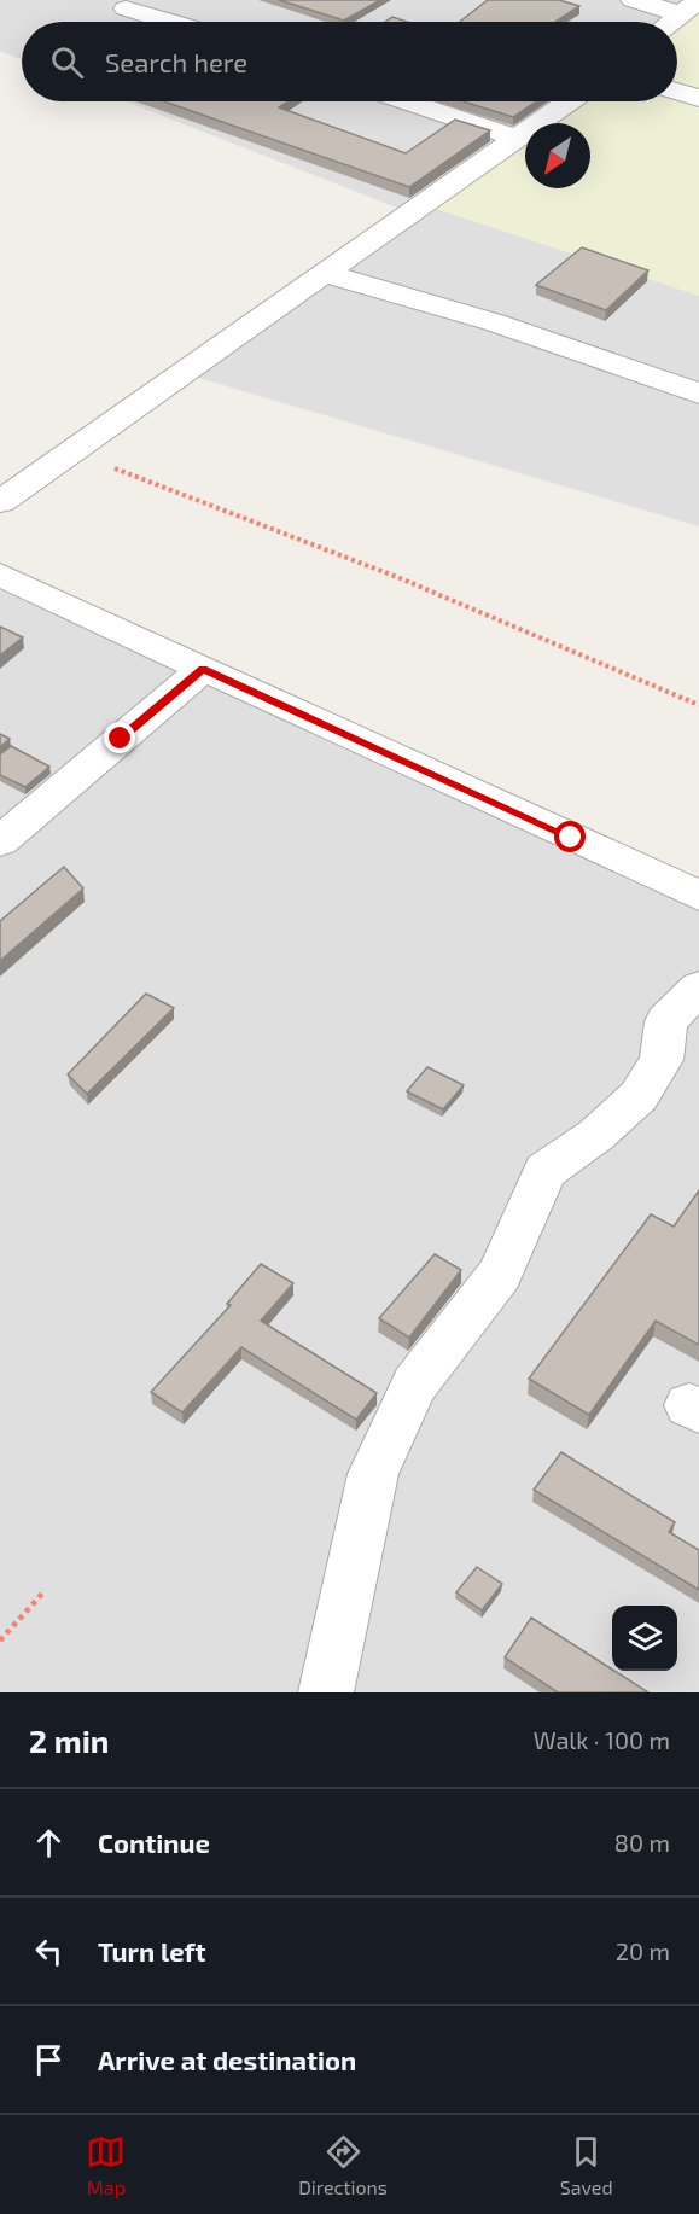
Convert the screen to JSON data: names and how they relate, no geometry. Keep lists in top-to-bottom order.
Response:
{
  "north": "bottom left",
  "page": {
    "search": "Search here",
    "heading": ["2 min", "Walk · 100 m"],
    "list": [
      ["Continue", "80 m"],
      ["Turn left", "20 m"],
      "Arrive at destination"
    ],
    "nav": ["Map", "Directions", "Saved"]
  }
}
